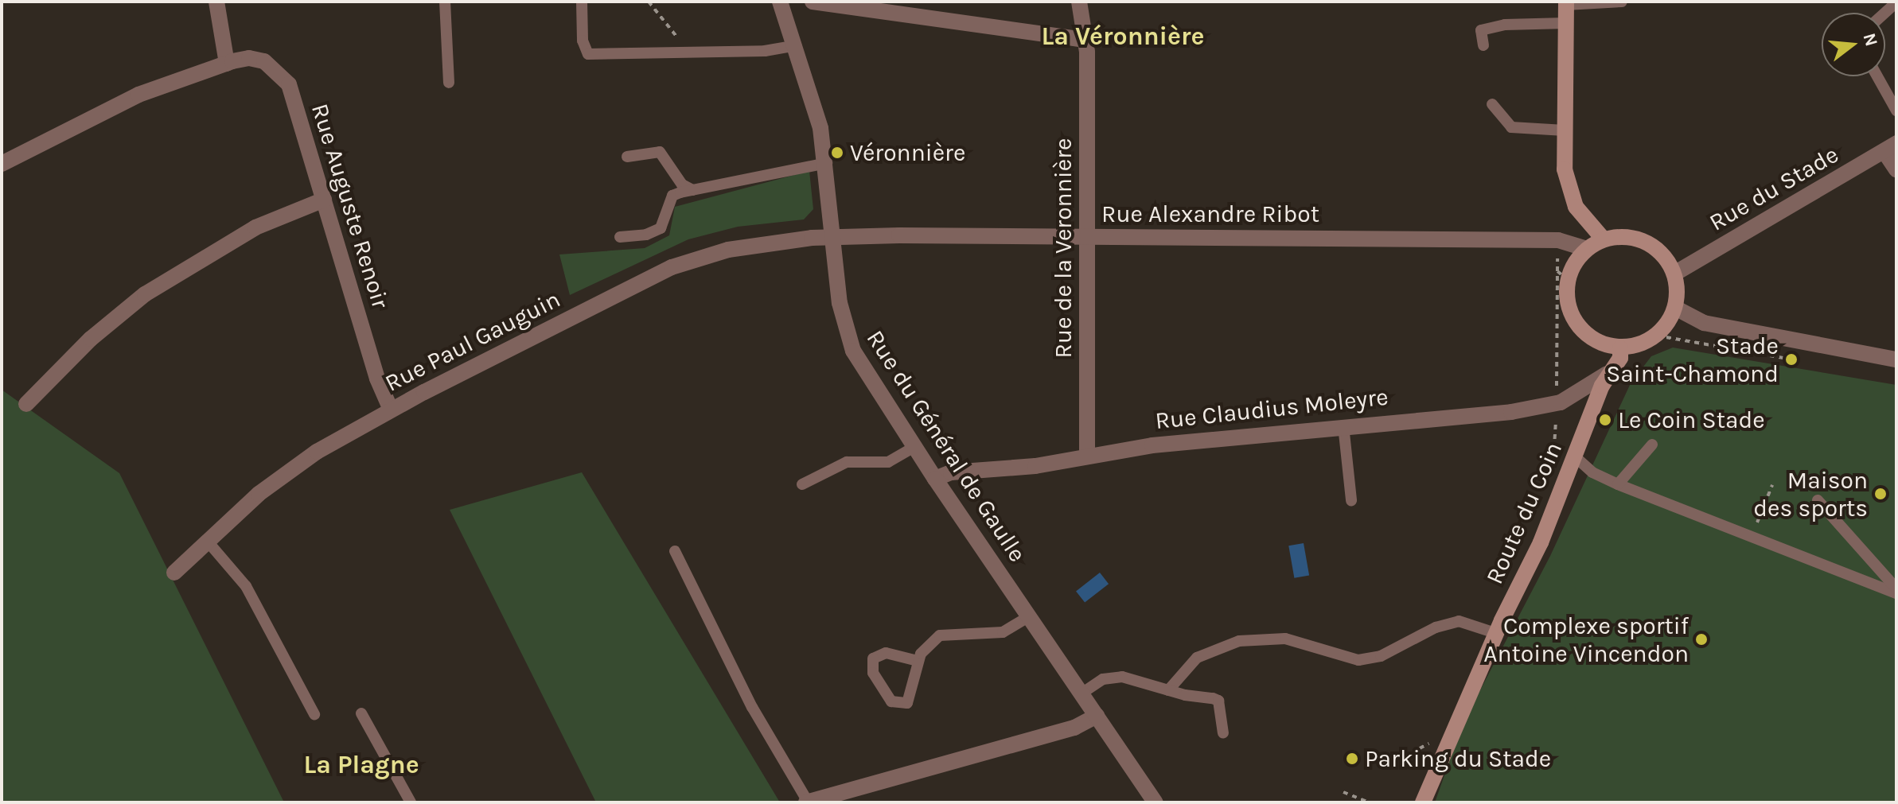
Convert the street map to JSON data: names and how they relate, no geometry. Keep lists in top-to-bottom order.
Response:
{
  "streets": {
    "main road": ["Route du Coin"],
    "street": [
      "Rue du Stade",
      "Rue Auguste Renoir",
      "Rue Alexandre Ribot",
      "Rue de la Veronnière",
      "Rue Paul Gauguin",
      "Rue Claudius Moleyre",
      "Rue du Général de Gaulle"
    ]
  },
  "crossings": [
    ["Rue du Stade", "Rue Alexandre Ribot"],
    ["Rue du Stade", "Route du Coin"],
    ["Rue Auguste Renoir", "Rue Paul Gauguin"],
    ["Rue Alexandre Ribot", "Rue de la Veronnière"],
    ["Rue Alexandre Ribot", "Rue Paul Gauguin"],
    ["Rue Alexandre Ribot", "Rue du Général de Gaulle"],
    ["Rue Alexandre Ribot", "Route du Coin"],
    ["Rue de la Veronnière", "Rue Claudius Moleyre"],
    ["Rue Paul Gauguin", "Rue du Général de Gaulle"],
    ["Rue Claudius Moleyre", "Rue du Général de Gaulle"],
    ["Rue Claudius Moleyre", "Route du Coin"]
  ],
  "districts": ["La Véronnière", "La Plagne"],
  "places": [
    "Véronnière",
    "Stade Saint-Chamond",
    "Le Coin Stade",
    "Maison des sports",
    "Complexe sportif Antoine Vincendon",
    "Parking du Stade"
  ],
  "north": "right"
}
